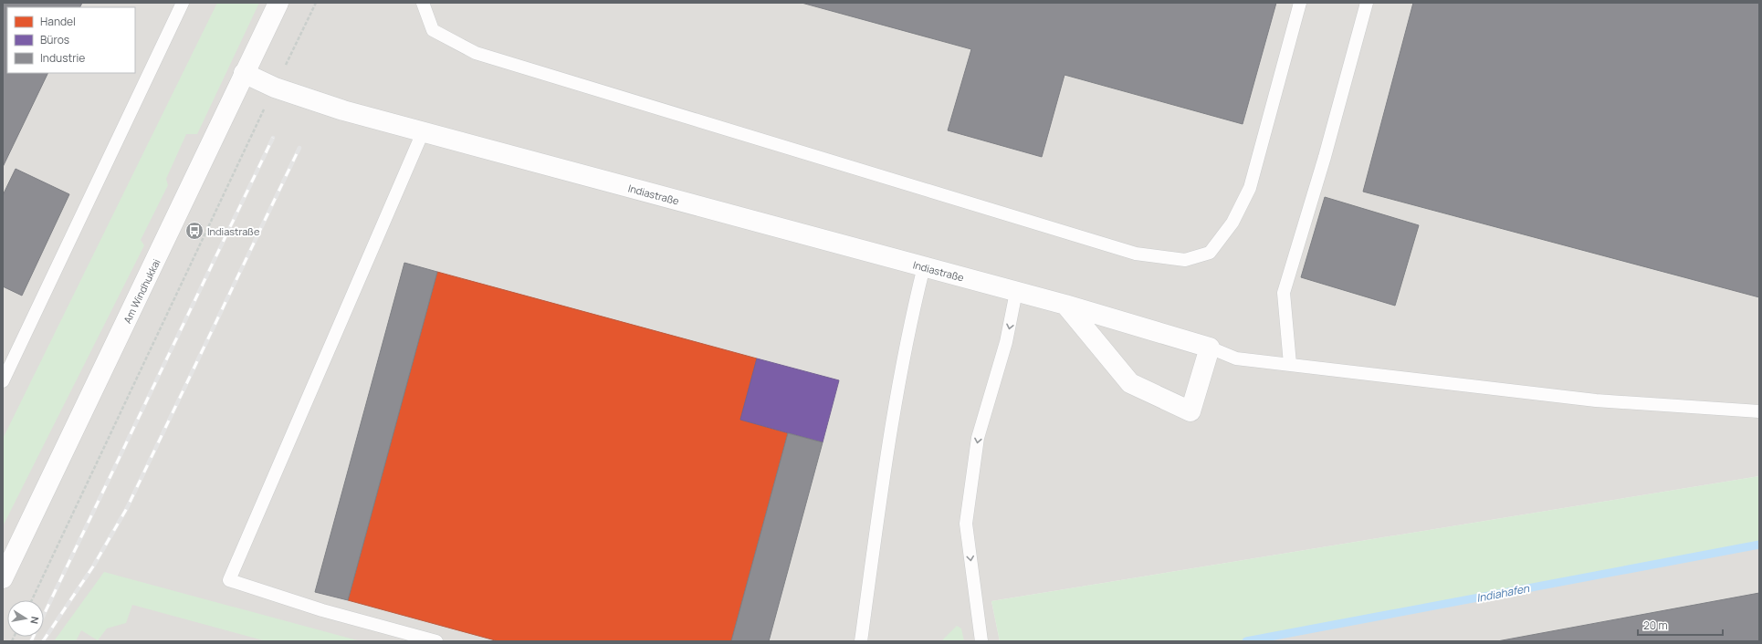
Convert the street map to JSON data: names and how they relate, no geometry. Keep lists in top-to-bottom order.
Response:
{
  "streets": {
    "street": ["Indiastraße", "Am Windhukkai"]
  },
  "crossings": [
    ["Indiastraße", "Am Windhukkai"]
  ],
  "water": ["Indiahafen"],
  "places": {
    "bus stop": ["Indiastraße"]
  },
  "legend": ["Handel", "Büros", "Industrie"],
  "scale_bar": "20 m",
  "north": "right"
}
